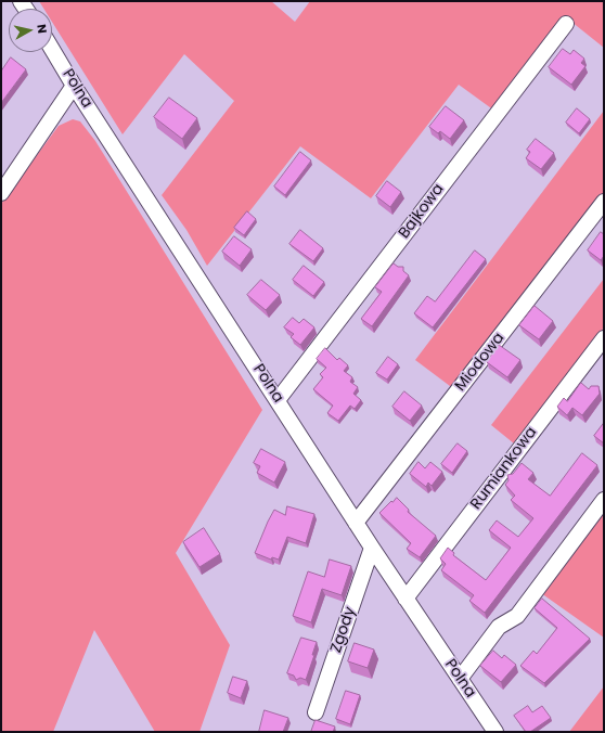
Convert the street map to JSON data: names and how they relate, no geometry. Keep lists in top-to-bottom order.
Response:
{
  "streets": {
    "street": [
      "Polna",
      "Bajkowa",
      "Miodowa",
      "Rumiankowa",
      "Zgody"
    ]
  },
  "crossings": [
    ["Polna", "Bajkowa"],
    ["Polna", "Miodowa"],
    ["Polna", "Rumiankowa"],
    ["Polna", "Zgody"]
  ],
  "north": "right"
}
